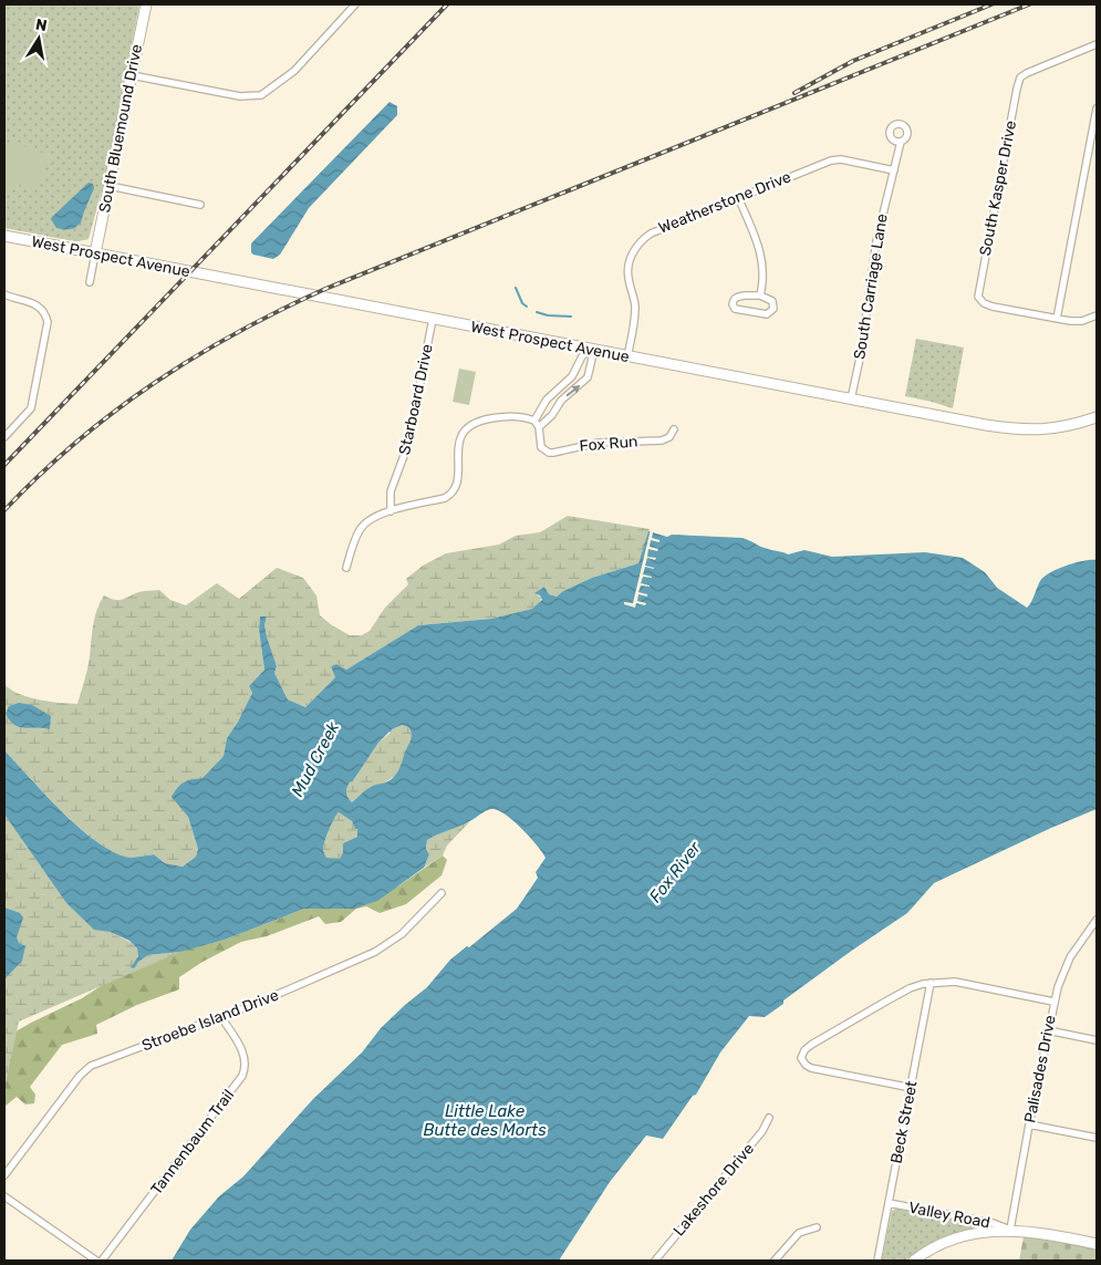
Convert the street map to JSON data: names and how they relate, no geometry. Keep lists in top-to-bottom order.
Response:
{
  "streets": {
    "main road": ["South Bluemound Drive", "West Prospect Avenue", "Valley Road"],
    "street": [
      "South Kasper Drive",
      "Weatherstone Drive",
      "South Carriage Lane",
      "Starboard Drive",
      "Fox Run",
      "Stroebe Island Drive",
      "Palisades Drive",
      "Beck Street",
      "Tannenbaum Trail",
      "Lakeshore Drive"
    ]
  },
  "crossings": [
    ["South Bluemound Drive", "West Prospect Avenue"],
    ["Weatherstone Drive", "West Prospect Avenue"],
    ["Weatherstone Drive", "South Carriage Lane"],
    ["West Prospect Avenue", "South Carriage Lane"],
    ["West Prospect Avenue", "Starboard Drive"],
    ["Stroebe Island Drive", "Tannenbaum Trail"],
    ["Palisades Drive", "Valley Road"],
    ["Beck Street", "Valley Road"]
  ],
  "water": ["Mud Creek", "Fox River", "Little Lake Butte des Morts"],
  "north": "top"
}
